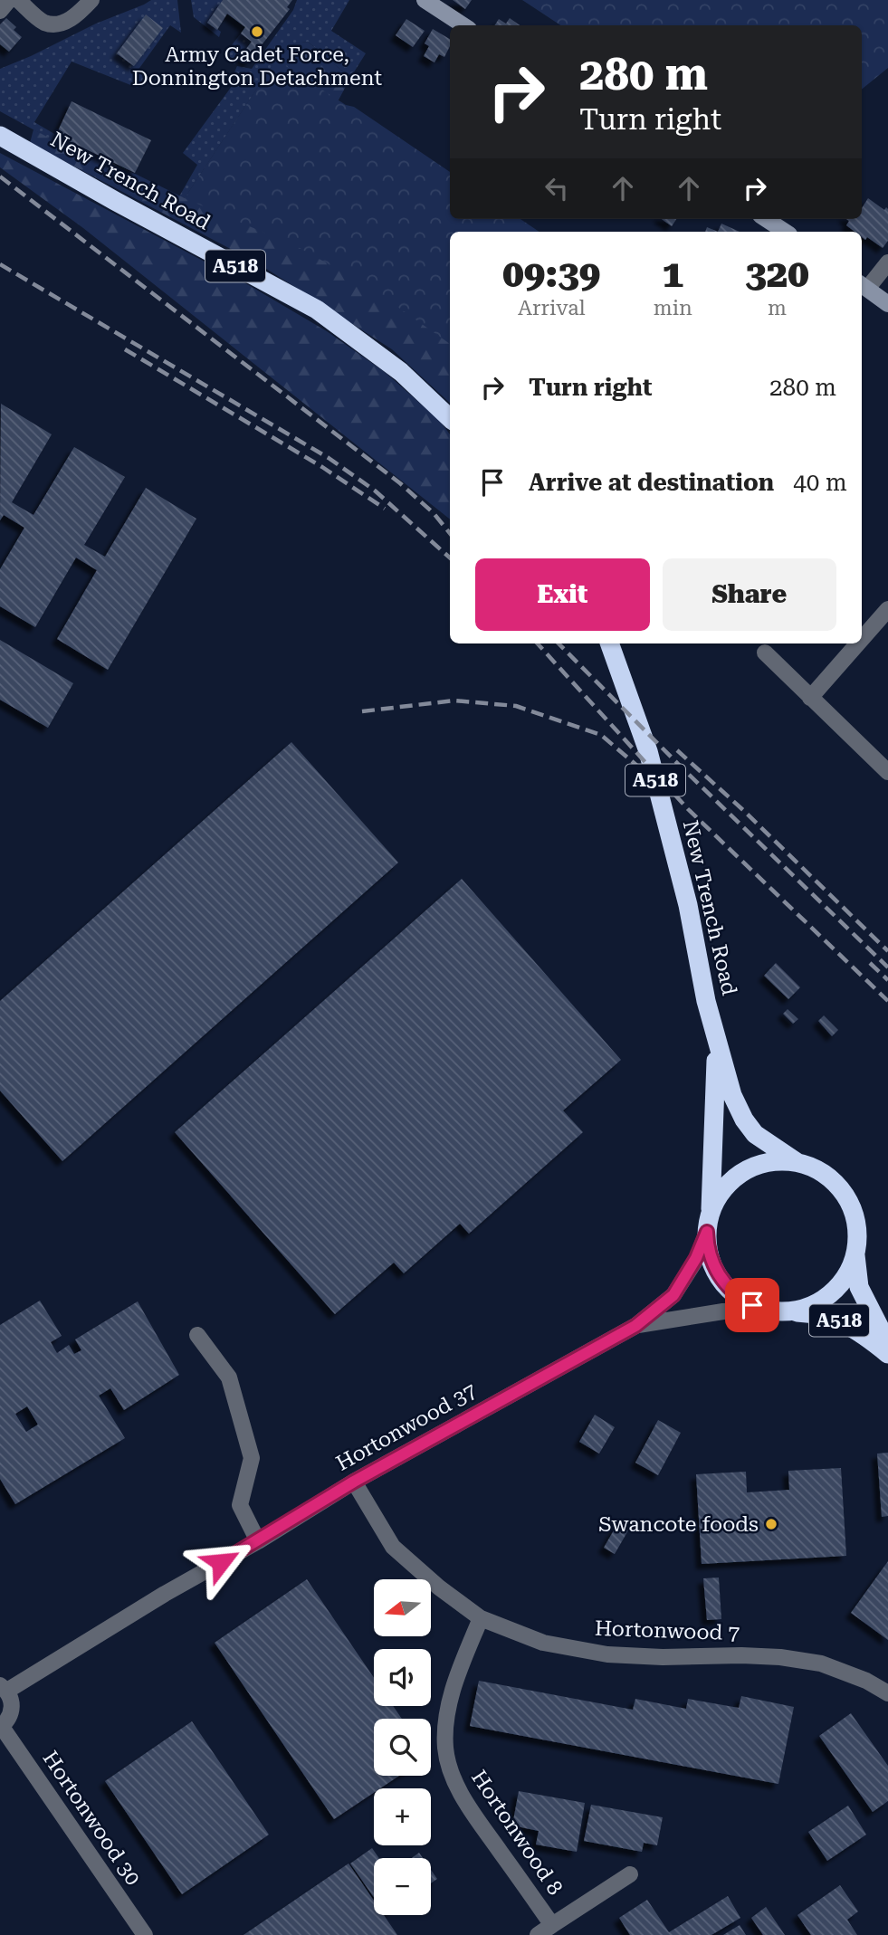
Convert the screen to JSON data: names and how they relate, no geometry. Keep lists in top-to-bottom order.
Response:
{
  "streets": {
    "highway": ["New Trench Road", "A518"],
    "street": [
      "Hortonwood 37",
      "Hortonwood 7",
      "Hortonwood 30",
      "Hortonwood 8"
    ]
  },
  "crossings": [
    ["New Trench Road", "A518"],
    ["New Trench Road", "Hortonwood 37"],
    ["A518", "Hortonwood 37"],
    ["Hortonwood 37", "Hortonwood 7"],
    ["Hortonwood 7", "Hortonwood 8"]
  ],
  "places": ["Army Cadet Force, Donnington Detachment", "Swancote foods"],
  "north": "left",
  "page": {
    "turn": ["280 m", "Turn right"],
    "eta": [
      "09:39",
      "Arrival",
      "1",
      "min",
      "320",
      "m"
    ],
    "list": [
      {
        "name": "Turn right",
        "value": "280 m"
      },
      {
        "name": "Arrive at destination",
        "value": "40 m"
      }
    ],
    "buttons": ["Exit", "Share"],
    "map_buttons": ["+", "−"]
  }
}
